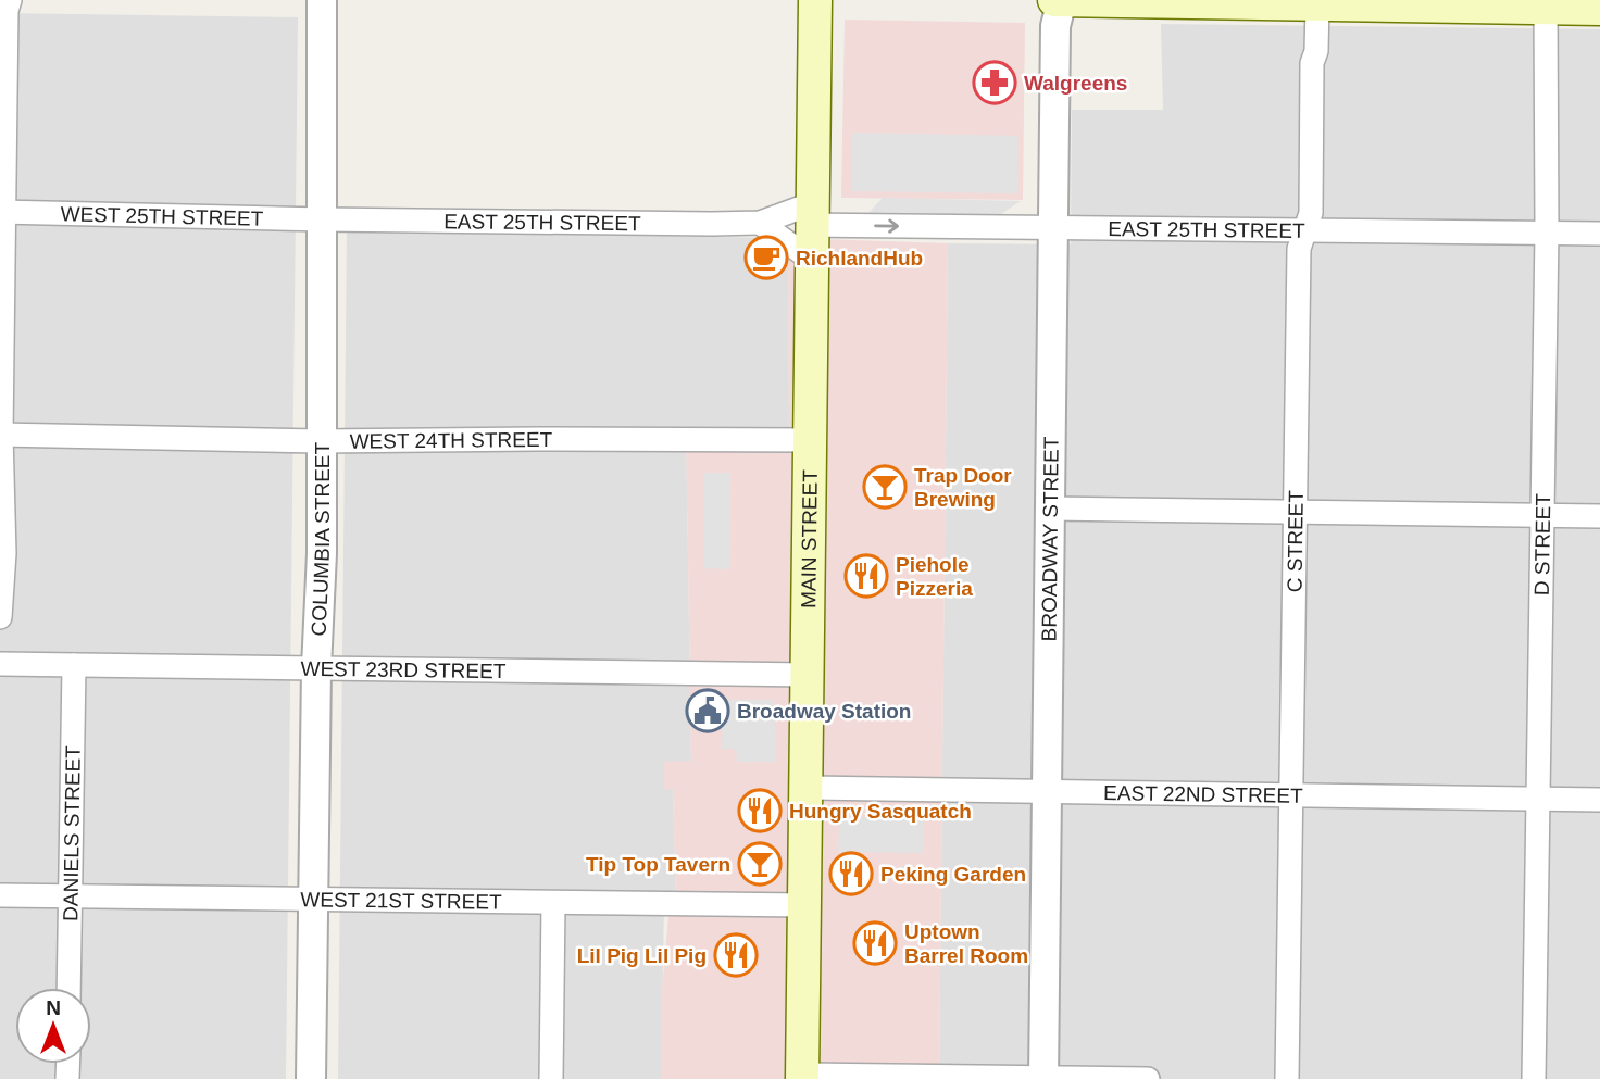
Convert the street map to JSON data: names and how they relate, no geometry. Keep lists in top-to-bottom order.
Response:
{
  "streets": {
    "main road": ["MAIN STREET"],
    "street": [
      "WEST 25TH STREET",
      "EAST 25TH STREET",
      "WEST 24TH STREET",
      "BROADWAY STREET",
      "COLUMBIA STREET",
      "C STREET",
      "D STREET",
      "WEST 23RD STREET",
      "EAST 22ND STREET",
      "DANIELS STREET",
      "WEST 21ST STREET"
    ]
  },
  "crossings": [
    ["WEST 25TH STREET", "EAST 25TH STREET"],
    ["WEST 25TH STREET", "COLUMBIA STREET"],
    ["EAST 25TH STREET", "BROADWAY STREET"],
    ["EAST 25TH STREET", "COLUMBIA STREET"],
    ["EAST 25TH STREET", "MAIN STREET"],
    ["EAST 25TH STREET", "C STREET"],
    ["EAST 25TH STREET", "D STREET"],
    ["WEST 24TH STREET", "COLUMBIA STREET"],
    ["WEST 24TH STREET", "MAIN STREET"],
    ["BROADWAY STREET", "EAST 22ND STREET"],
    ["COLUMBIA STREET", "WEST 23RD STREET"],
    ["COLUMBIA STREET", "WEST 21ST STREET"],
    ["MAIN STREET", "WEST 23RD STREET"],
    ["MAIN STREET", "EAST 22ND STREET"],
    ["MAIN STREET", "WEST 21ST STREET"],
    ["C STREET", "EAST 22ND STREET"],
    ["D STREET", "EAST 22ND STREET"],
    ["WEST 23RD STREET", "DANIELS STREET"],
    ["DANIELS STREET", "WEST 21ST STREET"]
  ],
  "places": {
    "pharmacy": ["Walgreens"],
    "cafe": ["RichlandHub"],
    "bar": ["Trap Door Brewing", "Tip Top Tavern"],
    "restaurant": [
      "Piehole Pizzeria",
      "Hungry Sasquatch",
      "Peking Garden",
      "Uptown Barrel Room",
      "Lil Pig Lil Pig"
    ],
    "public building": ["Broadway Station"]
  },
  "north": "top"
}
